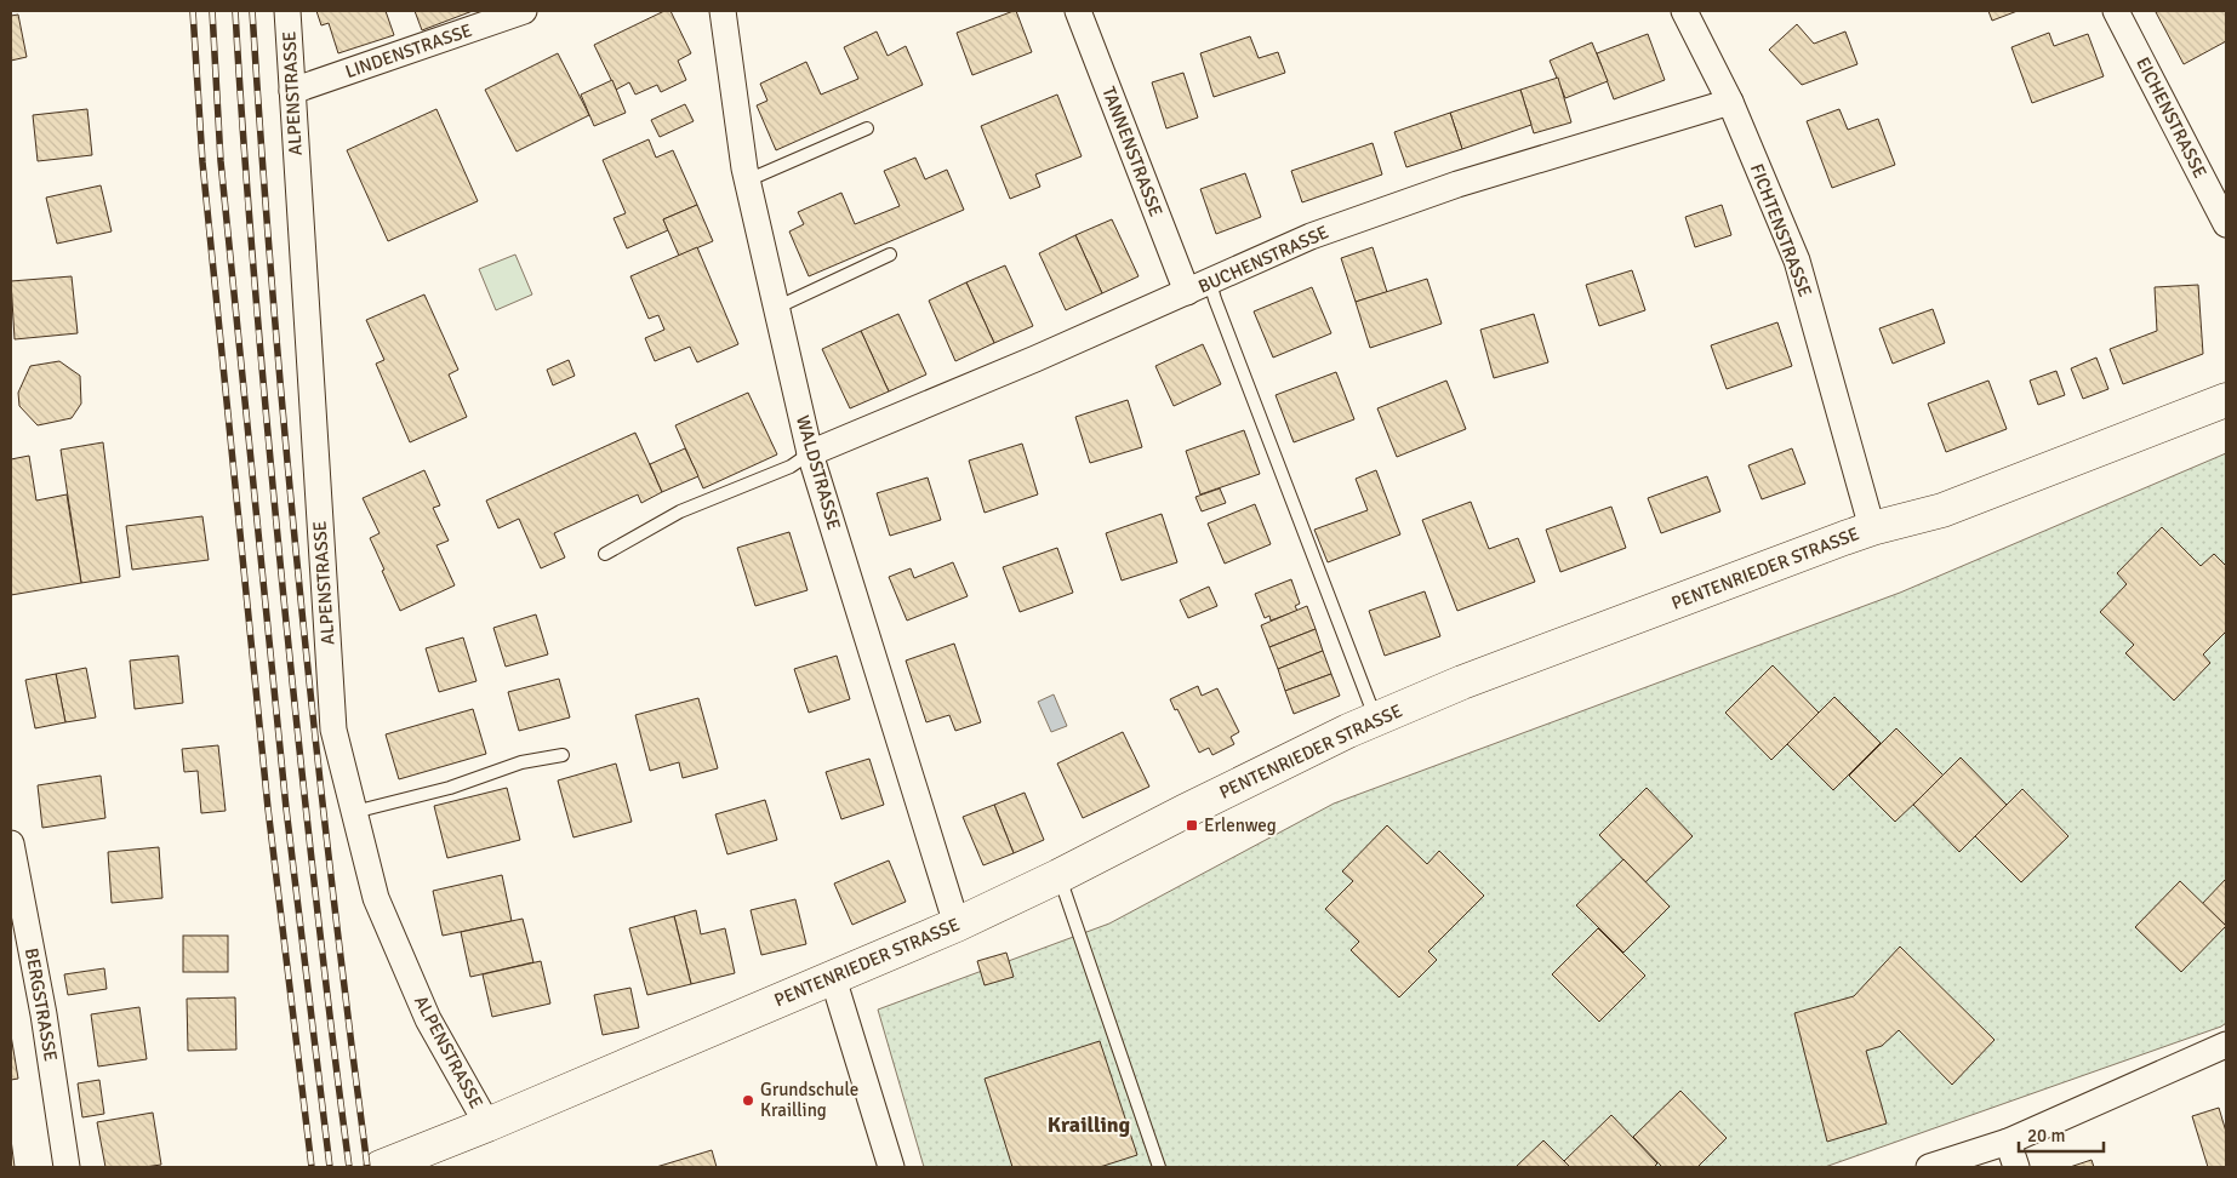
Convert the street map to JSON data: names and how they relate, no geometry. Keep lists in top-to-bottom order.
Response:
{
  "streets": {
    "street": [
      "LINDENSTRASSE",
      "ALPENSTRASSE",
      "EICHENSTRASSE",
      "TANNENSTRASSE",
      "FICHTENSTRASSE",
      "BUCHENSTRASSE",
      "WALDSTRASSE",
      "PENTENRIEDER STRASSE",
      "BERGSTRASSE"
    ]
  },
  "crossings": [
    ["LINDENSTRASSE", "ALPENSTRASSE"],
    ["ALPENSTRASSE", "PENTENRIEDER STRASSE"],
    ["TANNENSTRASSE", "BUCHENSTRASSE"],
    ["FICHTENSTRASSE", "BUCHENSTRASSE"],
    ["FICHTENSTRASSE", "PENTENRIEDER STRASSE"],
    ["BUCHENSTRASSE", "WALDSTRASSE"],
    ["WALDSTRASSE", "PENTENRIEDER STRASSE"]
  ],
  "districts": ["Krailling"],
  "places": {
    "transit": ["Erlenweg"],
    "other": ["Grundschule Krailling"]
  },
  "scale_bar": "20 m"
}
